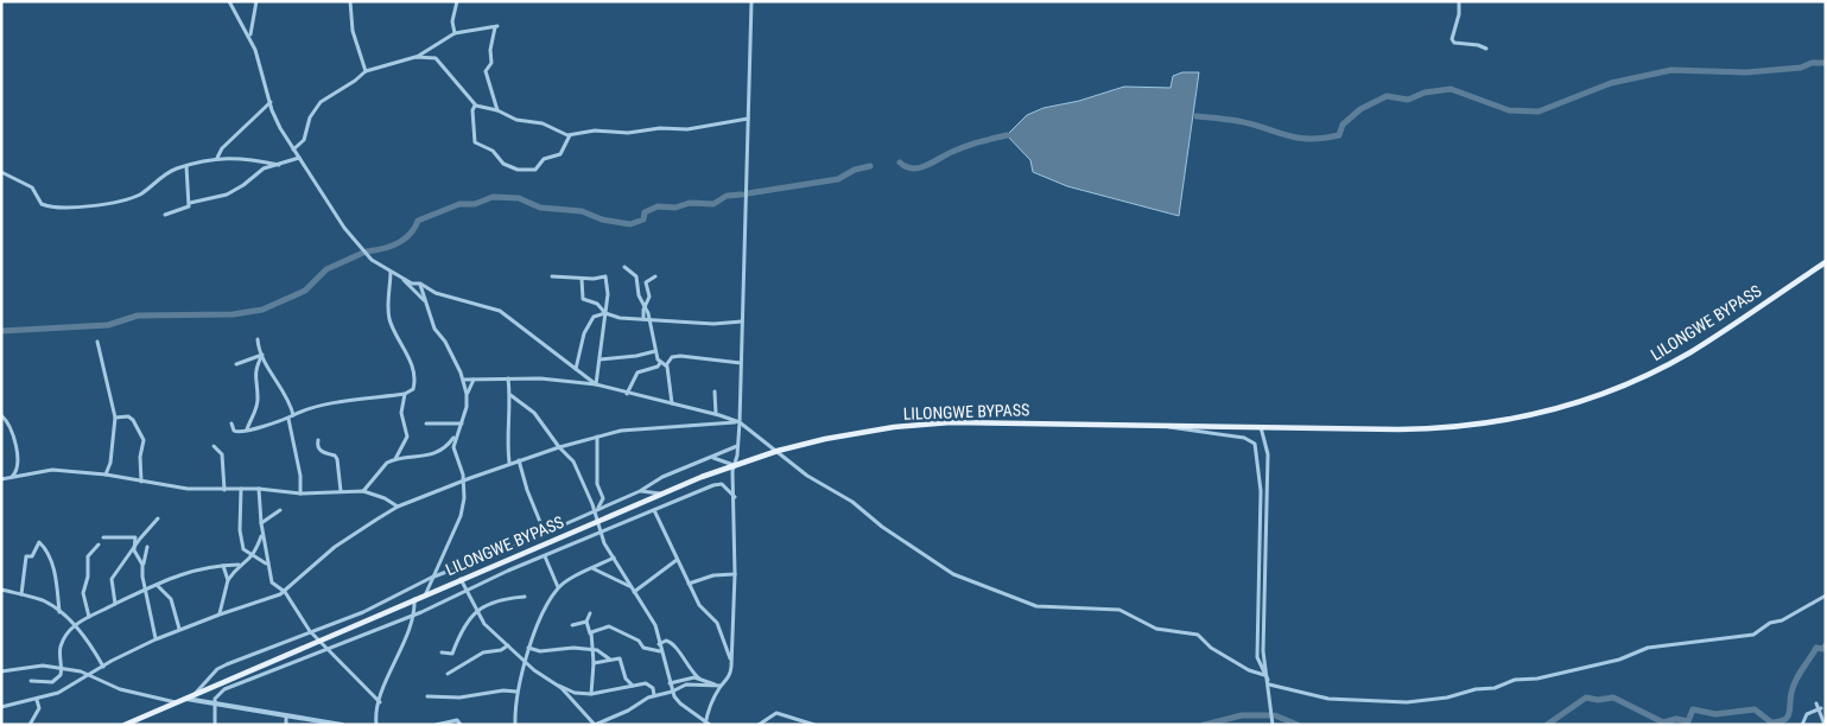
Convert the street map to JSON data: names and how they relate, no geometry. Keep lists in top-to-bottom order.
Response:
{
  "streets": {
    "main road": ["LILONGWE BYPASS"]
  }
}
